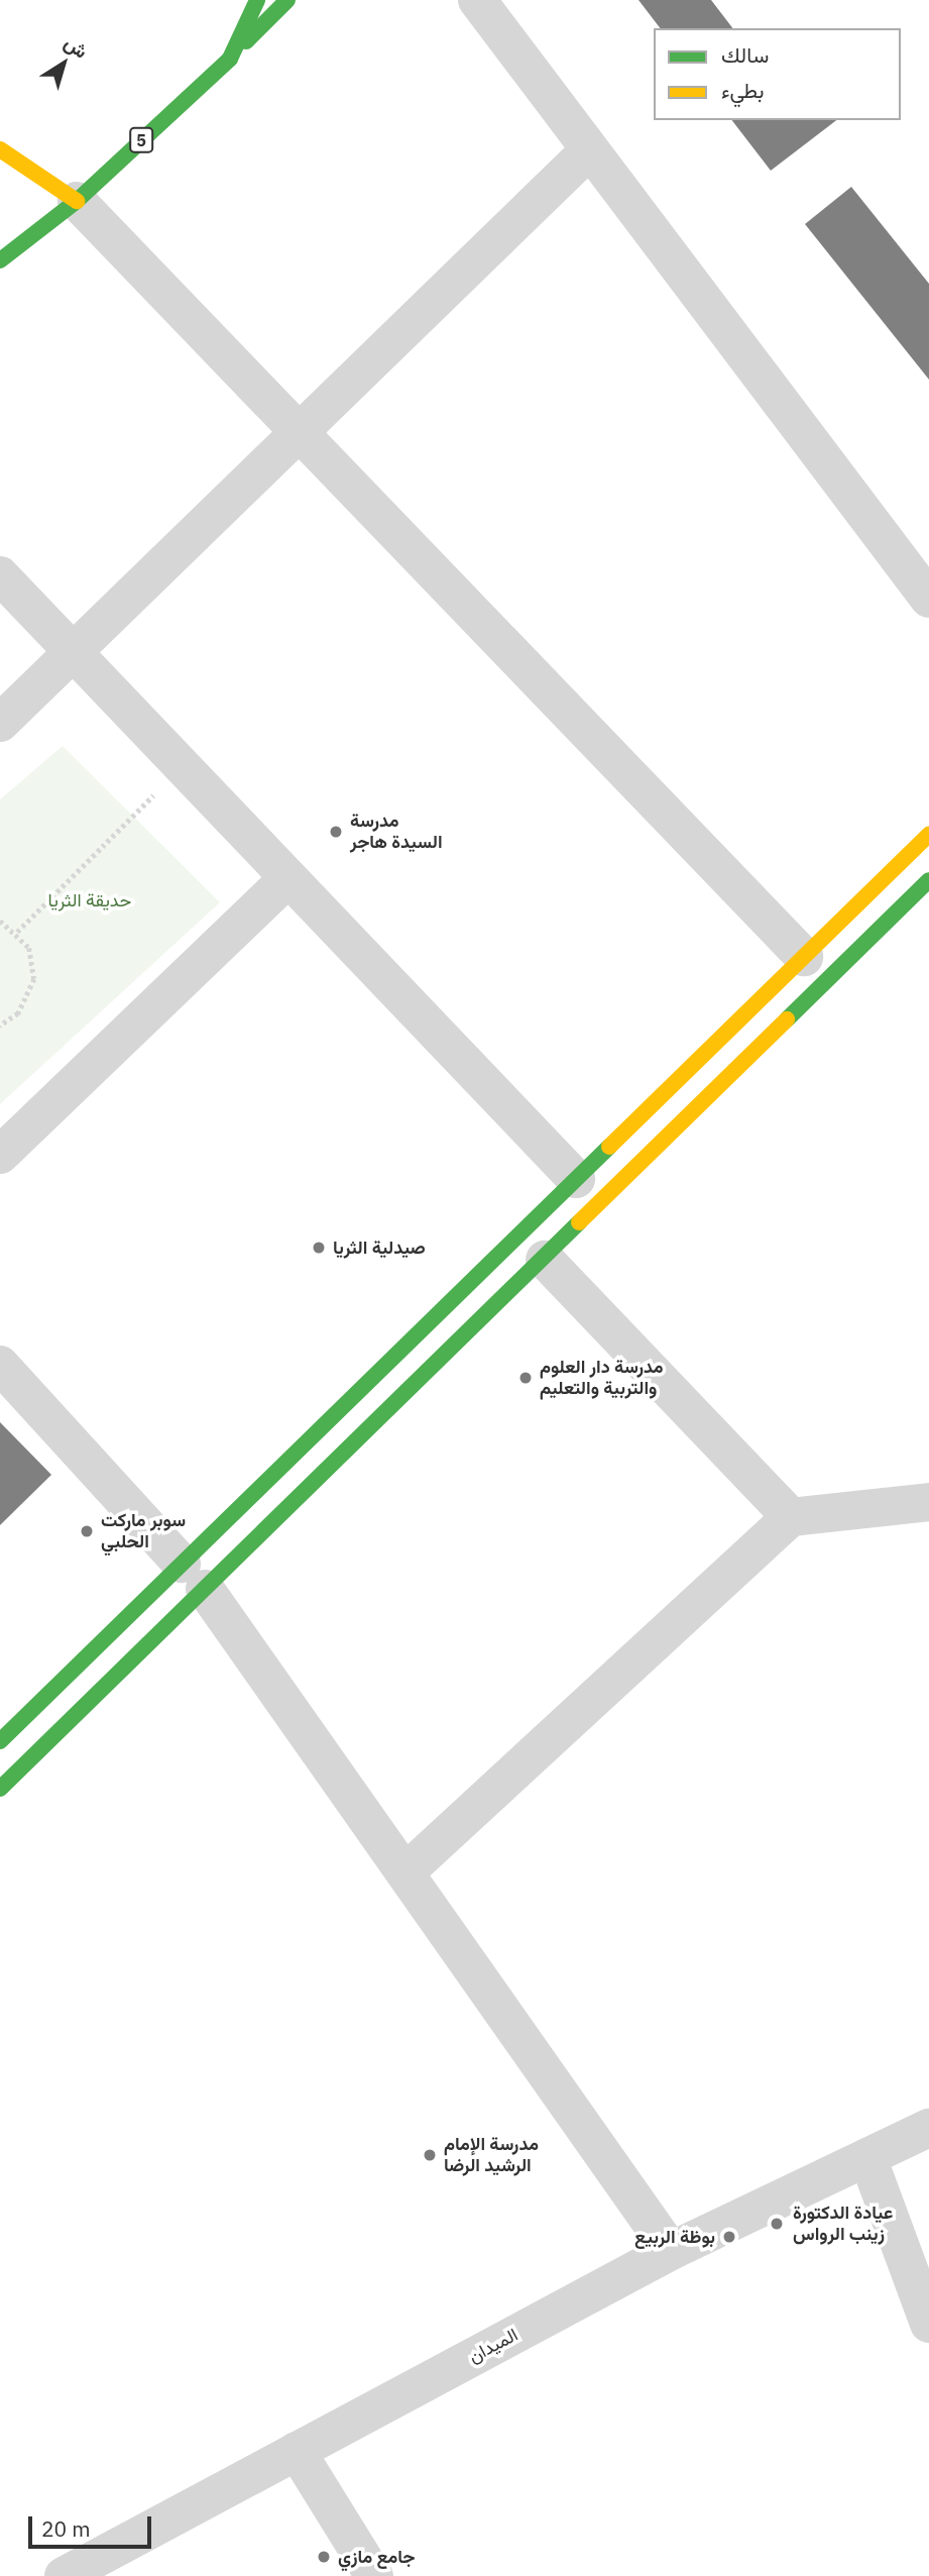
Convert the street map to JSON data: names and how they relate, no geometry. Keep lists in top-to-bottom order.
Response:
{
  "streets": {
    "main road": ["5"],
    "street": ["الميدان"]
  },
  "parks": ["حديقة الثريا"],
  "places": [
    "مدرسة السيدة هاجر",
    "صيدلية الثريا",
    "مدرسة دار العلوم والتربية والتعليم",
    "سوبر ماركت الحلبي",
    "مدرسة الإمام الرشيد الرضا",
    "عيادة الدكتورة زينب الرواس",
    "بوظة الربيع",
    "جامع مازي"
  ],
  "legend": ["سالك", "بطيء"],
  "scale_bar": "20 m",
  "north": "top right"
}
